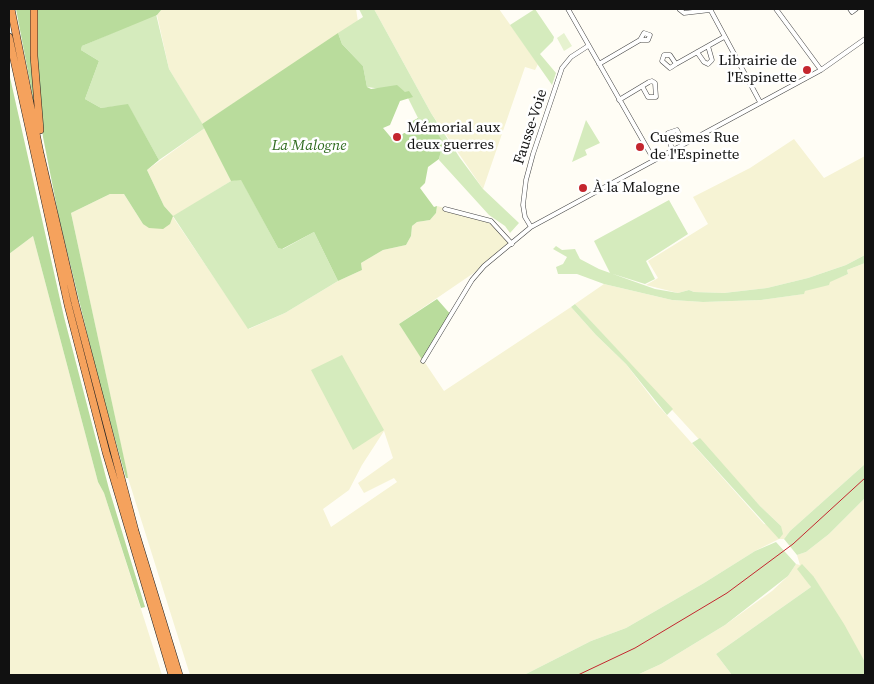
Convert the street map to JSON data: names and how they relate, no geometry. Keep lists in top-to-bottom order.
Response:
{
  "streets": {
    "street": ["Fausse-Voie"]
  },
  "parks": ["La Malogne"],
  "places": [
    "Librairie de l'Espinette",
    "Mémorial aux deux guerres",
    "Cuesmes Rue de l'Espinette",
    "À la Malogne"
  ]
}
